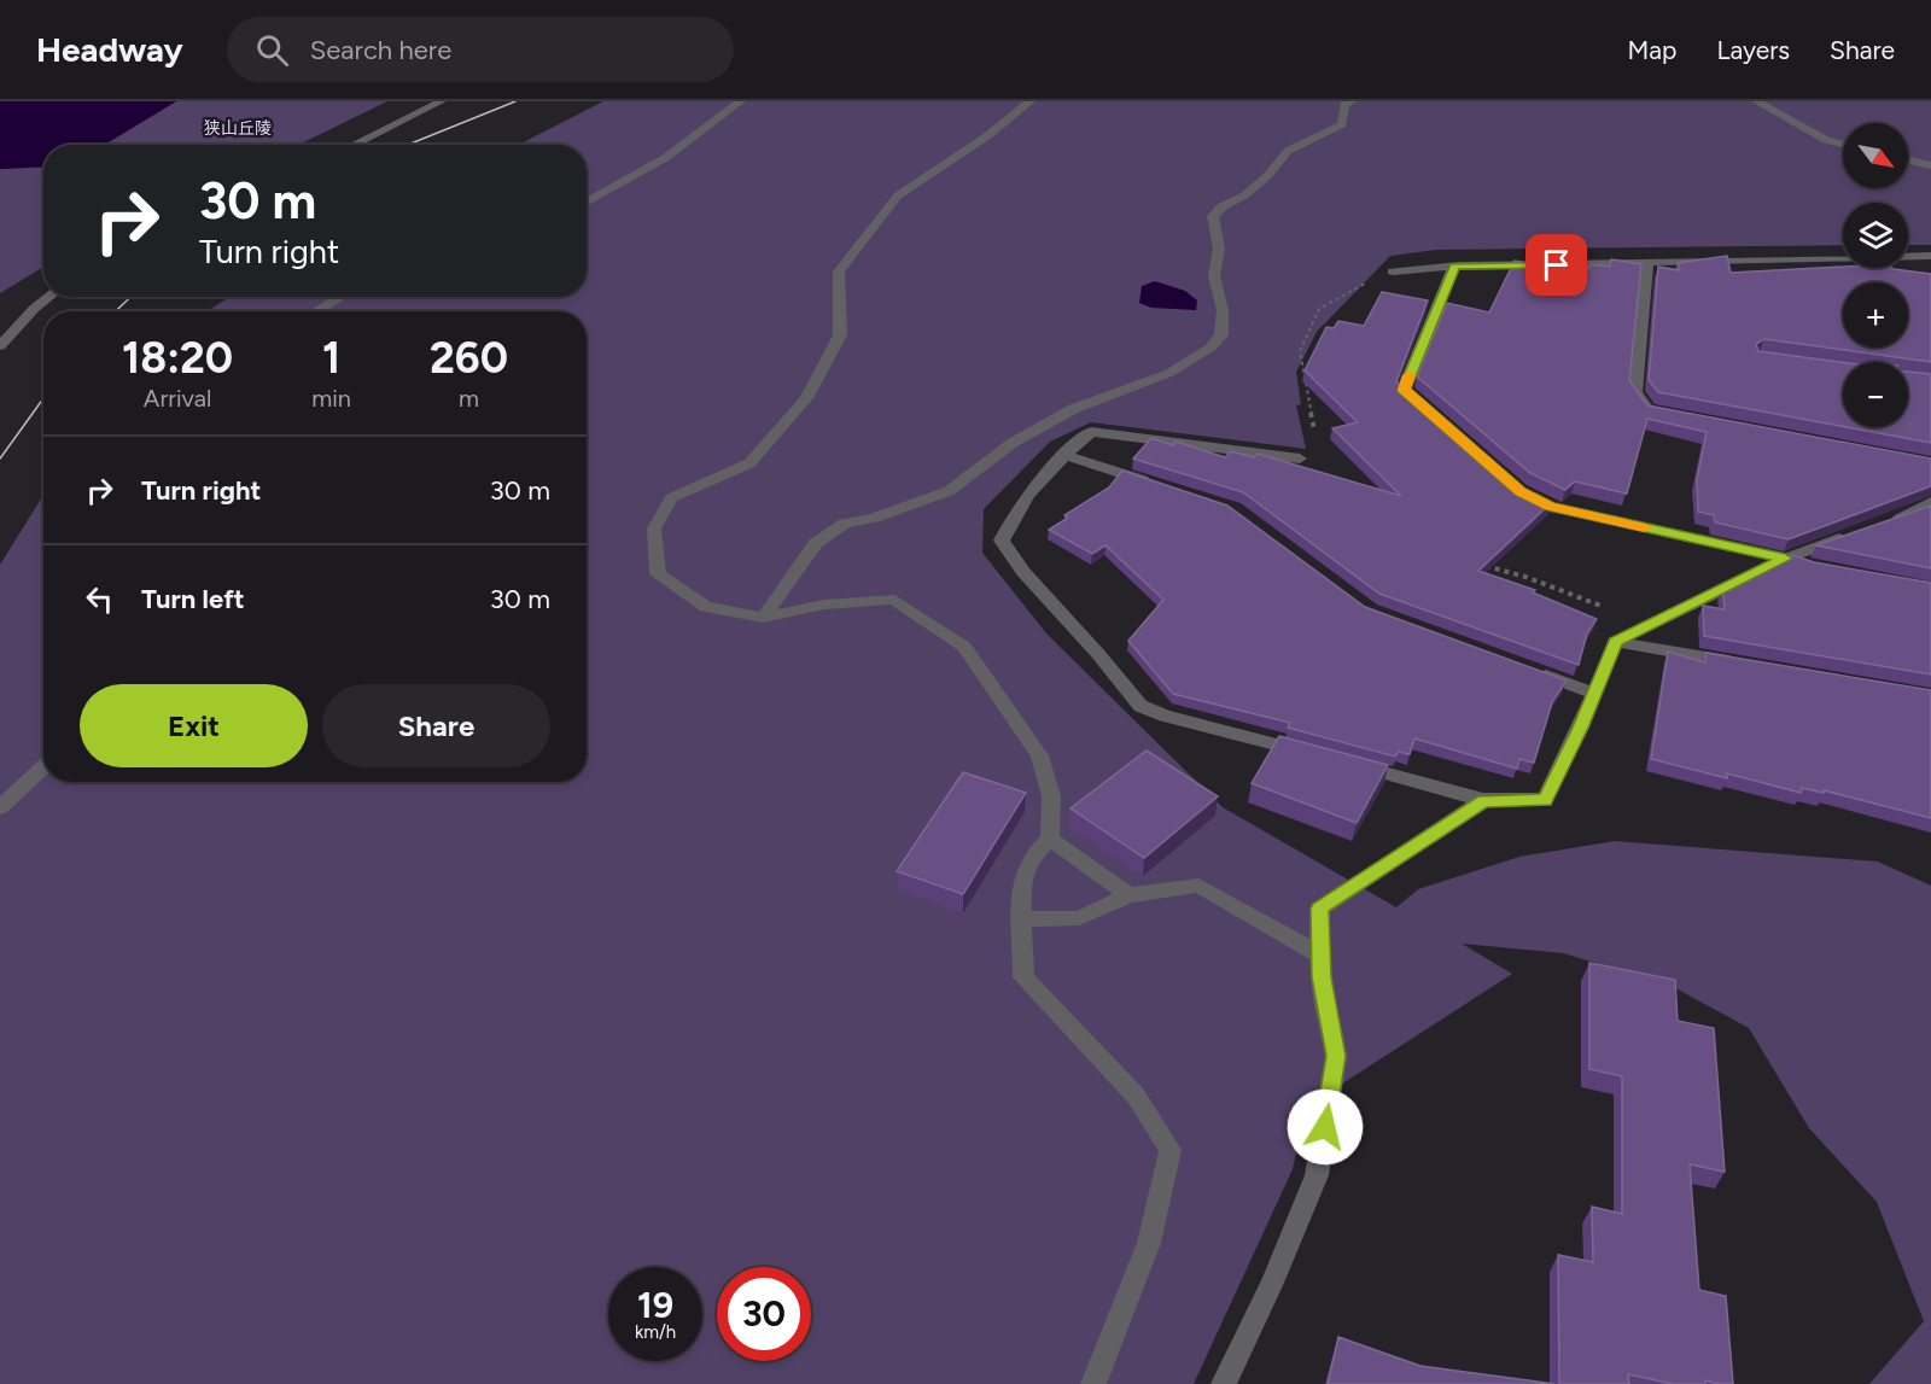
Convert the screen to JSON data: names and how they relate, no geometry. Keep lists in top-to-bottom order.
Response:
{
  "parks": ["狭山丘陵"],
  "north": "bottom right",
  "page": {
    "header": "Headway",
    "search": "Search here",
    "nav": ["Map", "Layers", "Share"],
    "map_buttons": ["+", "−"],
    "turn": ["30 m", "Turn right"],
    "eta": [
      "18:20",
      "Arrival",
      "1",
      "min",
      "260",
      "m"
    ],
    "list": [
      {
        "name": "Turn right",
        "value": "30 m"
      },
      {
        "name": "Turn left",
        "value": "30 m"
      }
    ],
    "buttons": ["Exit", "Share"],
    "speed": "19 km/h",
    "limit": "30"
  }
}
